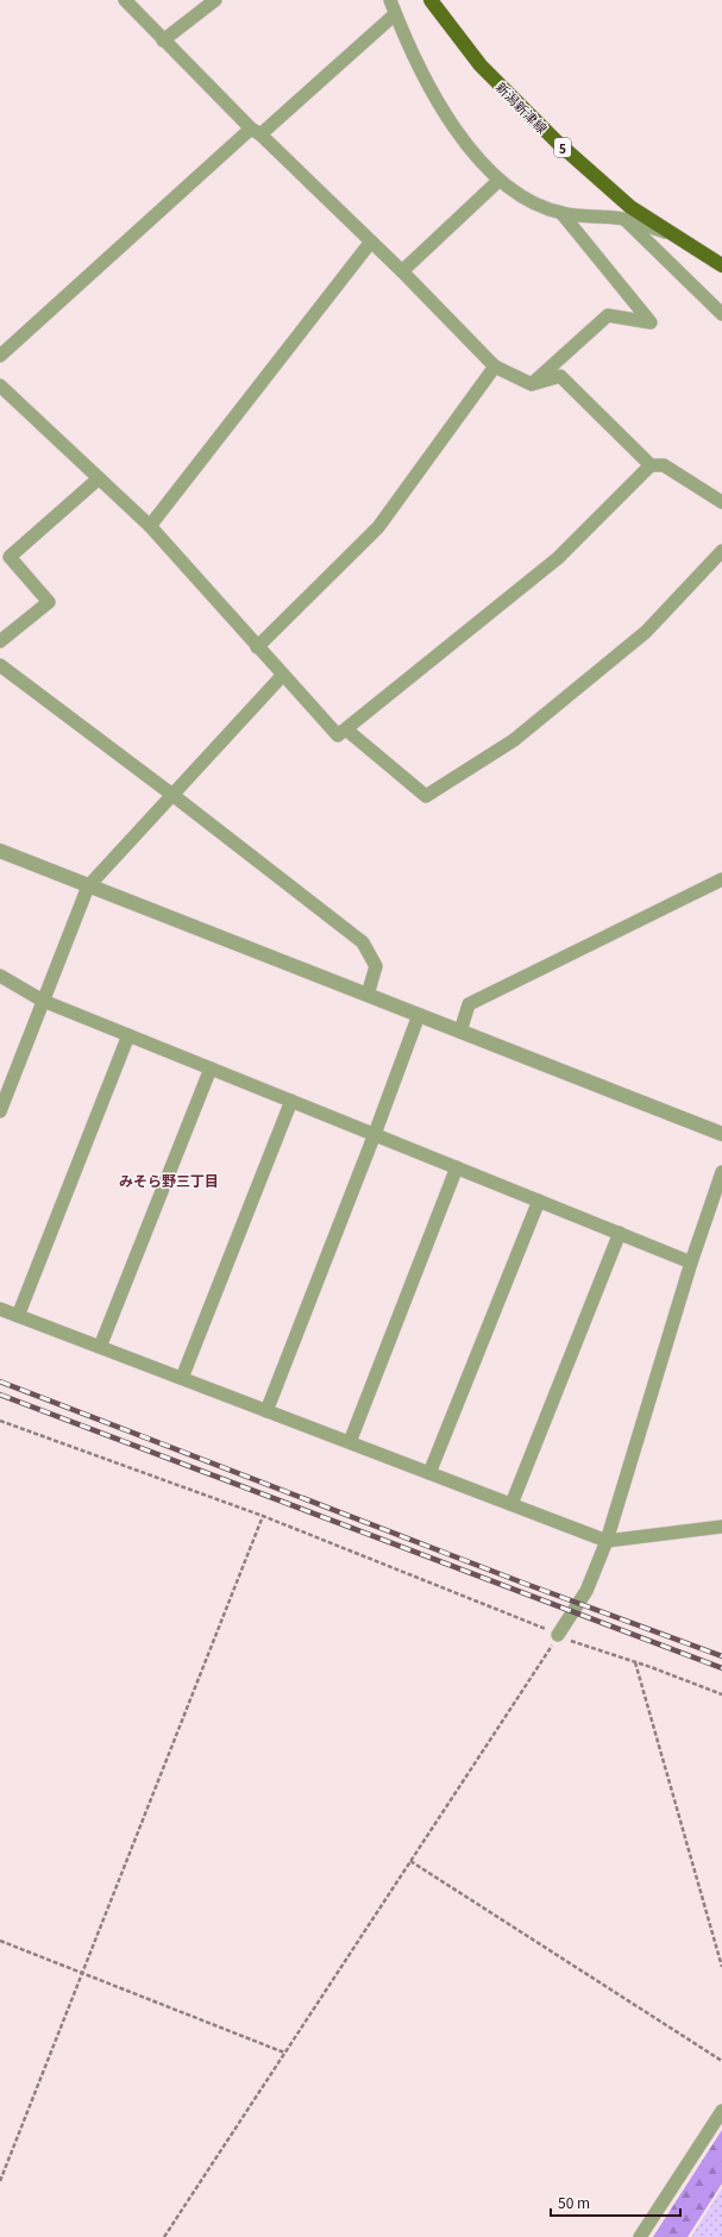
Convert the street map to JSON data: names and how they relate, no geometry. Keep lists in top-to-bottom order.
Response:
{
  "streets": {
    "main road": ["新潟新津線", "5"]
  },
  "districts": ["みそら野三丁目"],
  "scale_bar": "50 m"
}
